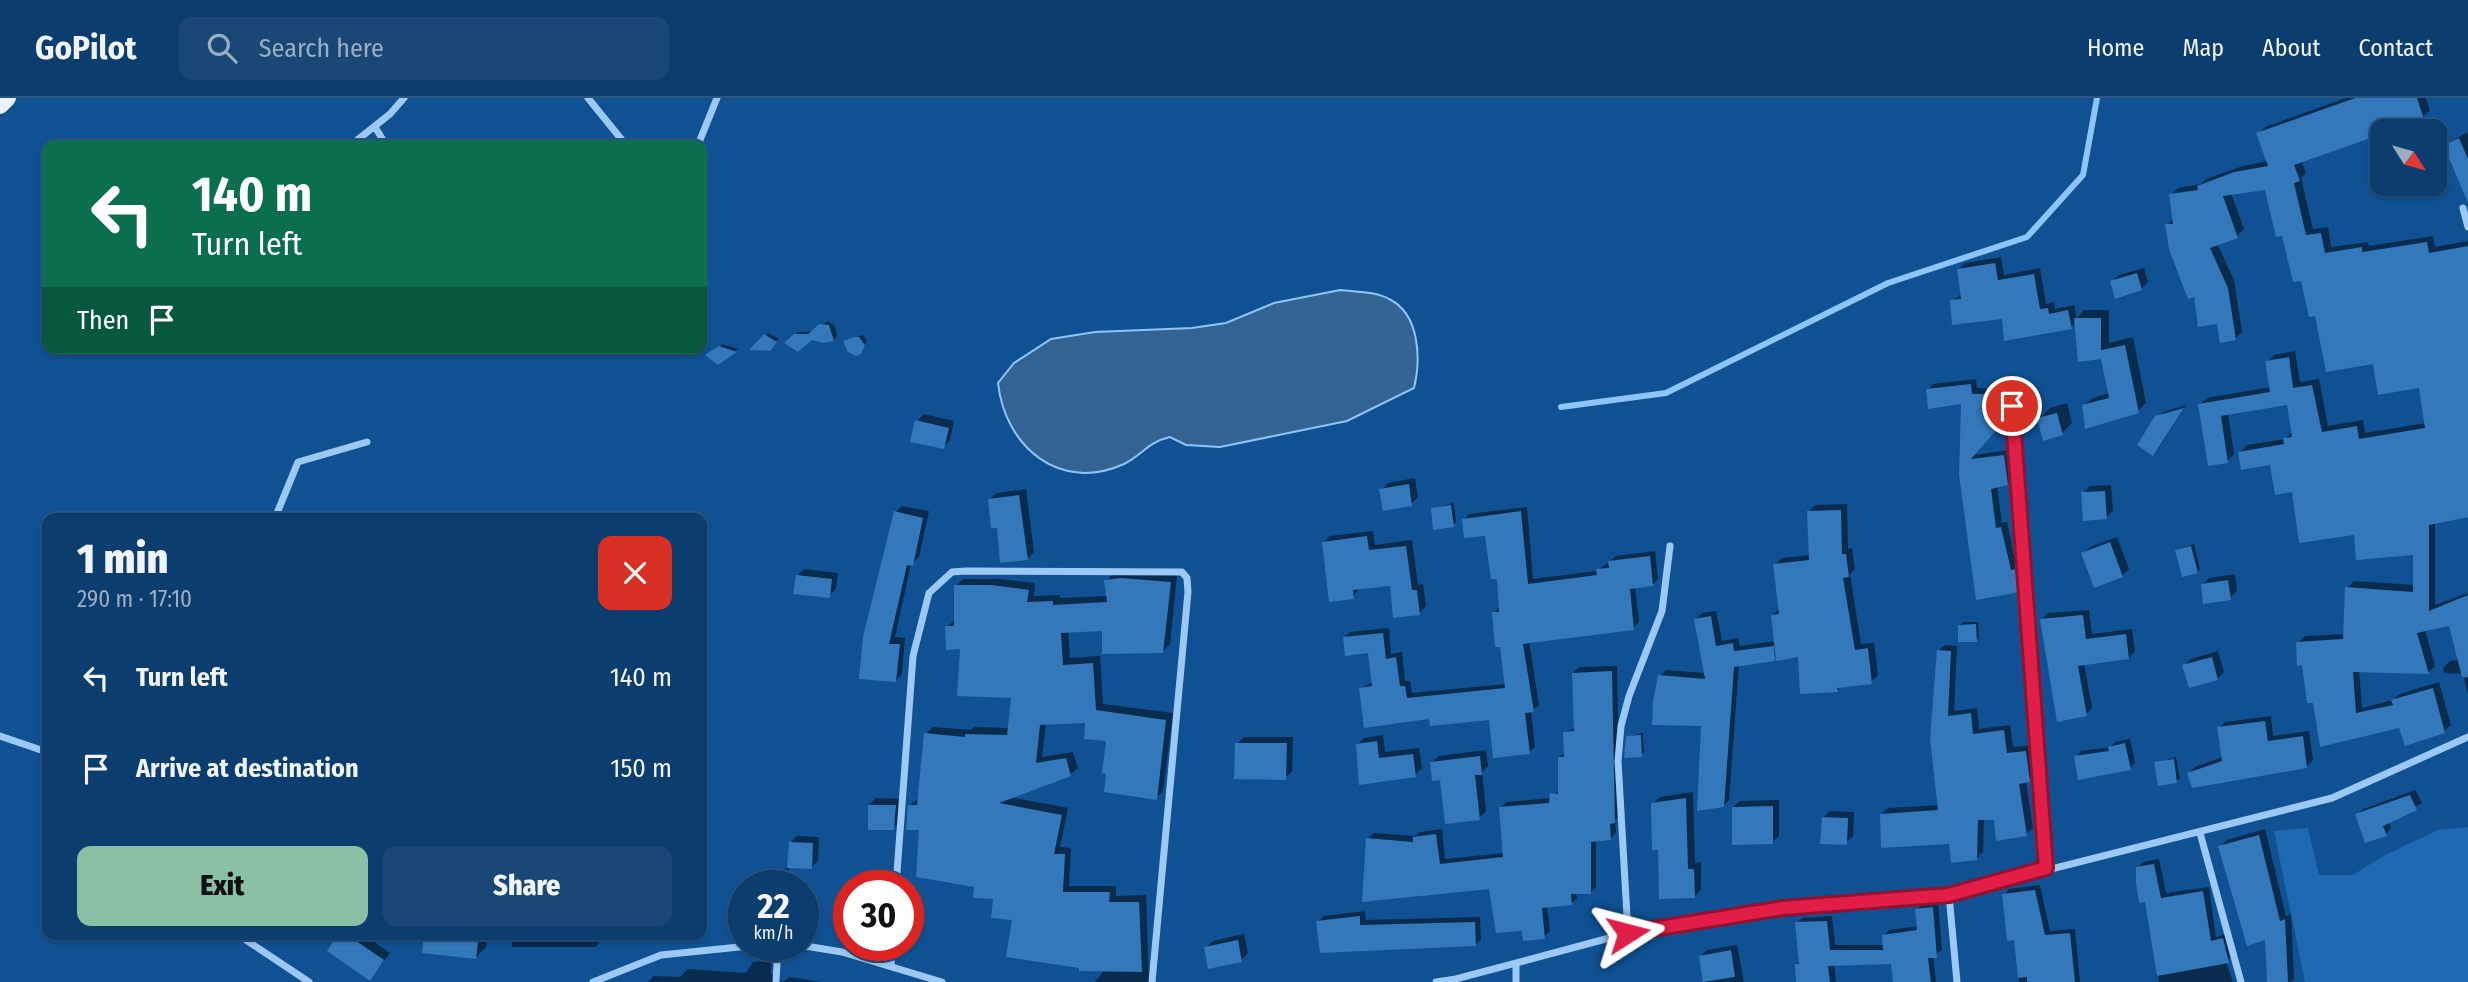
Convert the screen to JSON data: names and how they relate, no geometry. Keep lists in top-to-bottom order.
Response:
{
  "north": "bottom right",
  "page": {
    "header": "GoPilot",
    "search": "Search here",
    "nav": [
      "Home",
      "Map",
      "About",
      "Contact"
    ],
    "turn": ["140 m", "Turn left"],
    "then": "Then",
    "heading": ["1 min", "290 m · 17:10"],
    "list": [
      {
        "name": "Turn left",
        "value": "140 m"
      },
      {
        "name": "Arrive at destination",
        "value": "150 m"
      }
    ],
    "buttons": ["Exit", "Share"],
    "speed": "22 km/h",
    "limit": "30"
  }
}
